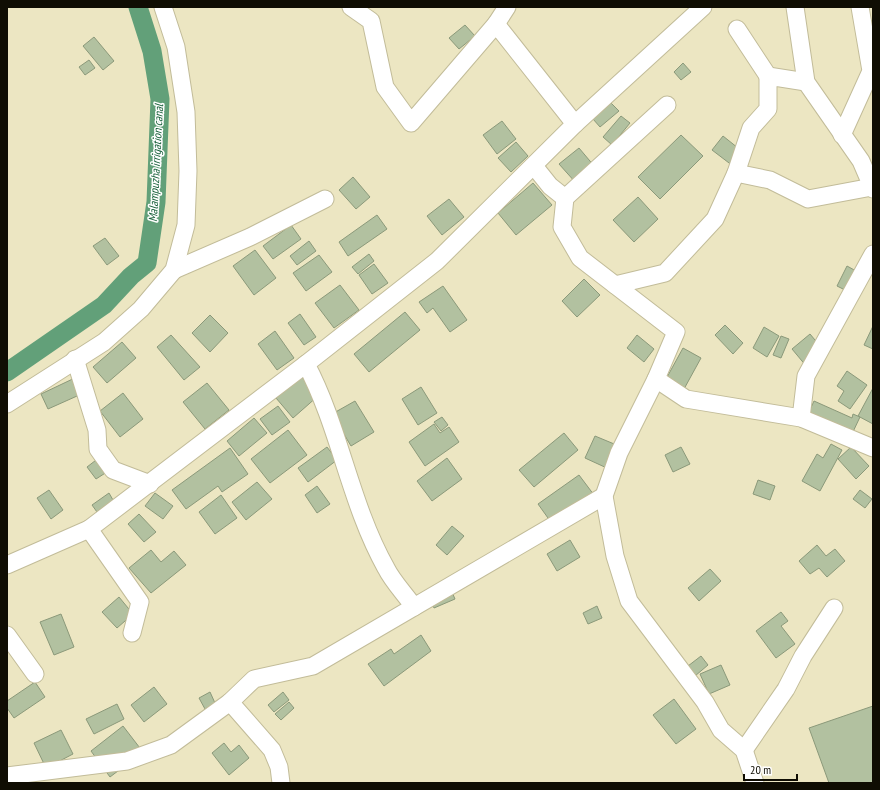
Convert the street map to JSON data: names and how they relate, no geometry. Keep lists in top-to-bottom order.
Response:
{
  "water": ["Malampuzha irrigation canal"],
  "scale_bar": "20 m"
}
